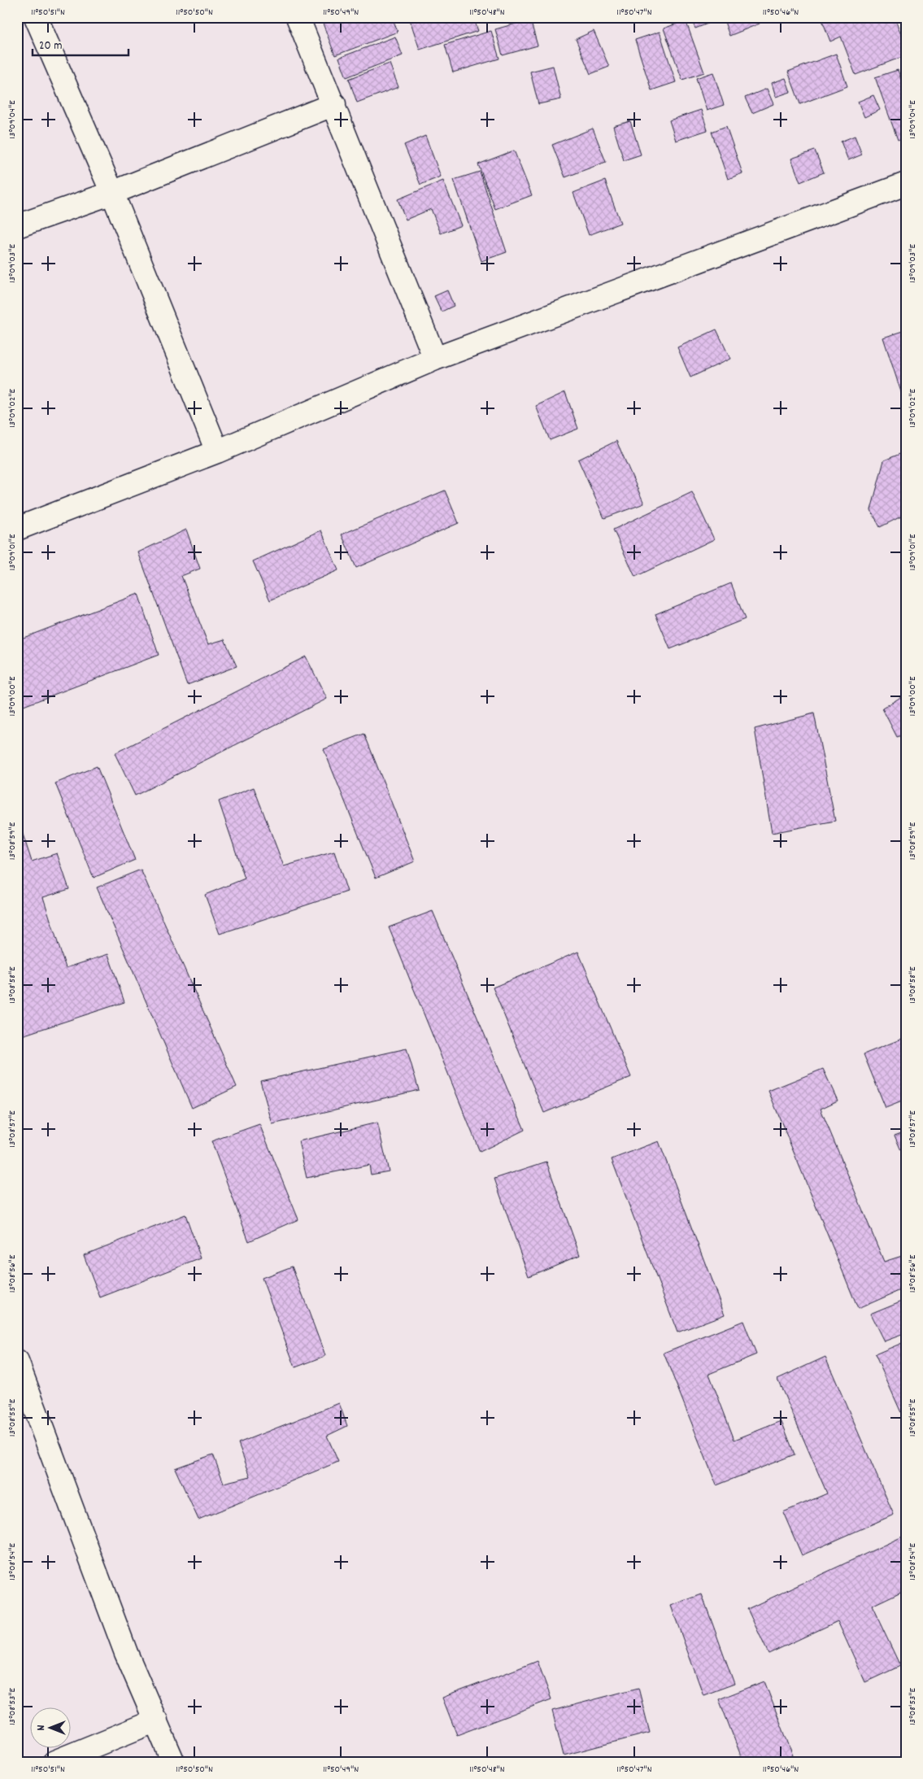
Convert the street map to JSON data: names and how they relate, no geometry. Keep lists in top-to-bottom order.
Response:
{
  "scale_bar": "20 m",
  "north": "left",
  "coordinates": [
    "11°50'51\"N",
    "11°50'50\"N",
    "11°50'49\"N",
    "11°50'48\"N",
    "11°50'47\"N",
    "11°50'46\"N",
    "13°09'04\"E",
    "13°09'03\"E",
    "13°09'02\"E",
    "13°09'01\"E",
    "13°09'00\"E",
    "13°08'59\"E",
    "13°08'58\"E",
    "13°08'57\"E",
    "13°08'56\"E",
    "13°08'55\"E",
    "13°08'54\"E",
    "13°08'53\"E"
  ]
}
